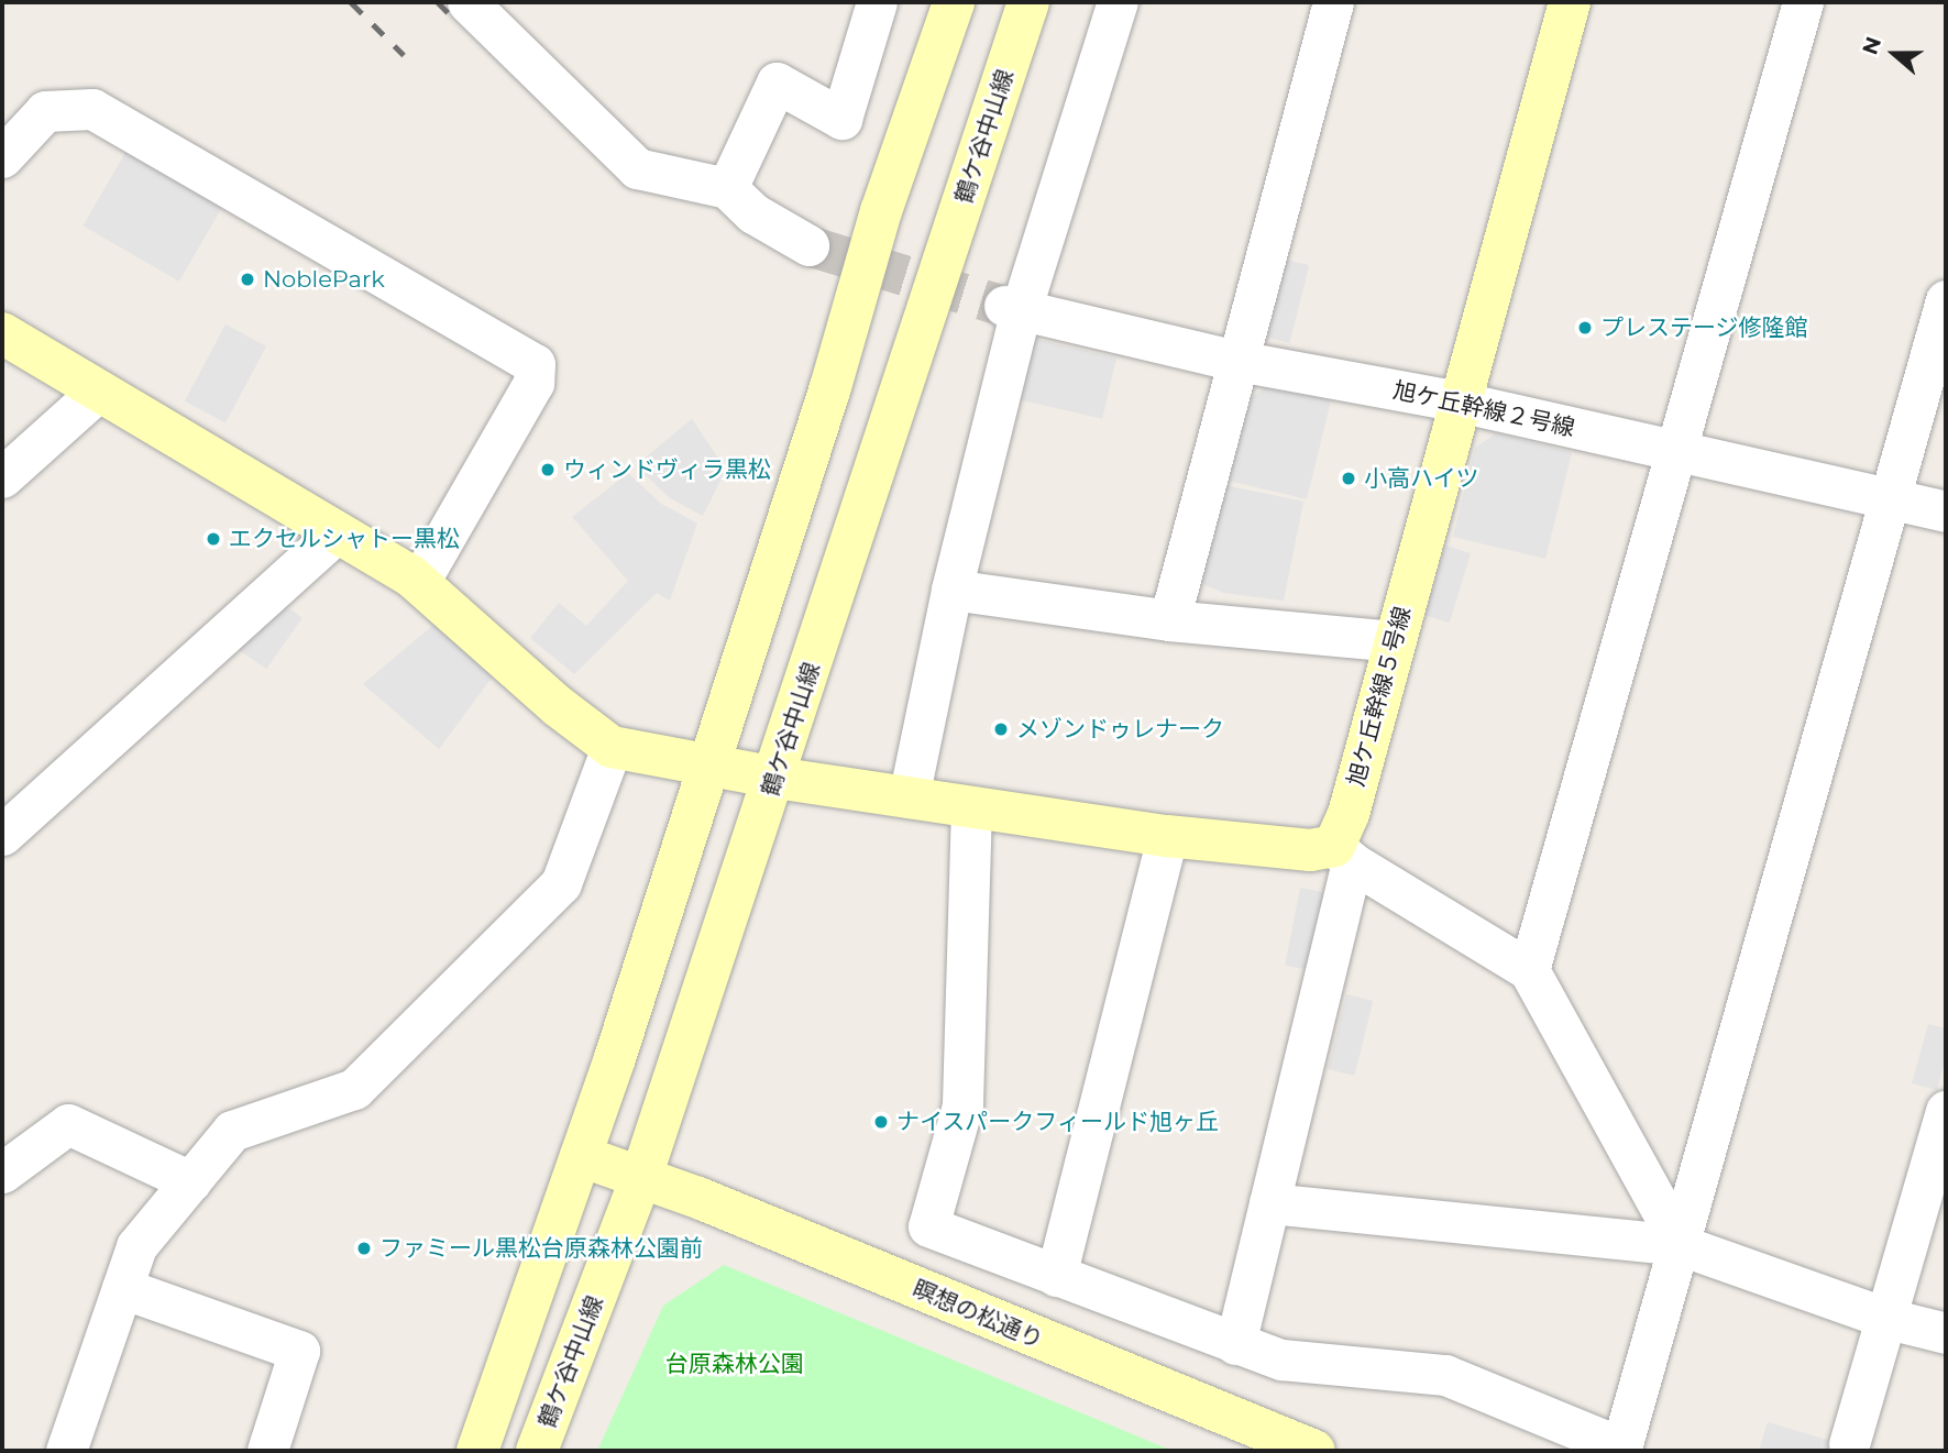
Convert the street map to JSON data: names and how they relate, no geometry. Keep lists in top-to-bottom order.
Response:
{
  "streets": {
    "street": [
      "鶴ケ谷中山線",
      "旭ケ丘幹線２号線",
      "旭ケ丘幹線５号線",
      "瞑想の松通り"
    ]
  },
  "crossings": [
    ["鶴ケ谷中山線", "瞑想の松通り"],
    ["旭ケ丘幹線２号線", "旭ケ丘幹線５号線"]
  ],
  "parks": ["台原森林公園"],
  "places": [
    "NoblePark",
    "プレステージ修隆館",
    "ウィンドヴィラ黒松",
    "小高ハイツ",
    "エクセルシャトー黒松",
    "メゾンドゥレナーク",
    "ナイスパークフィールド旭ヶ丘",
    "ファミール黒松台原森林公園前"
  ],
  "north": "left"
}
